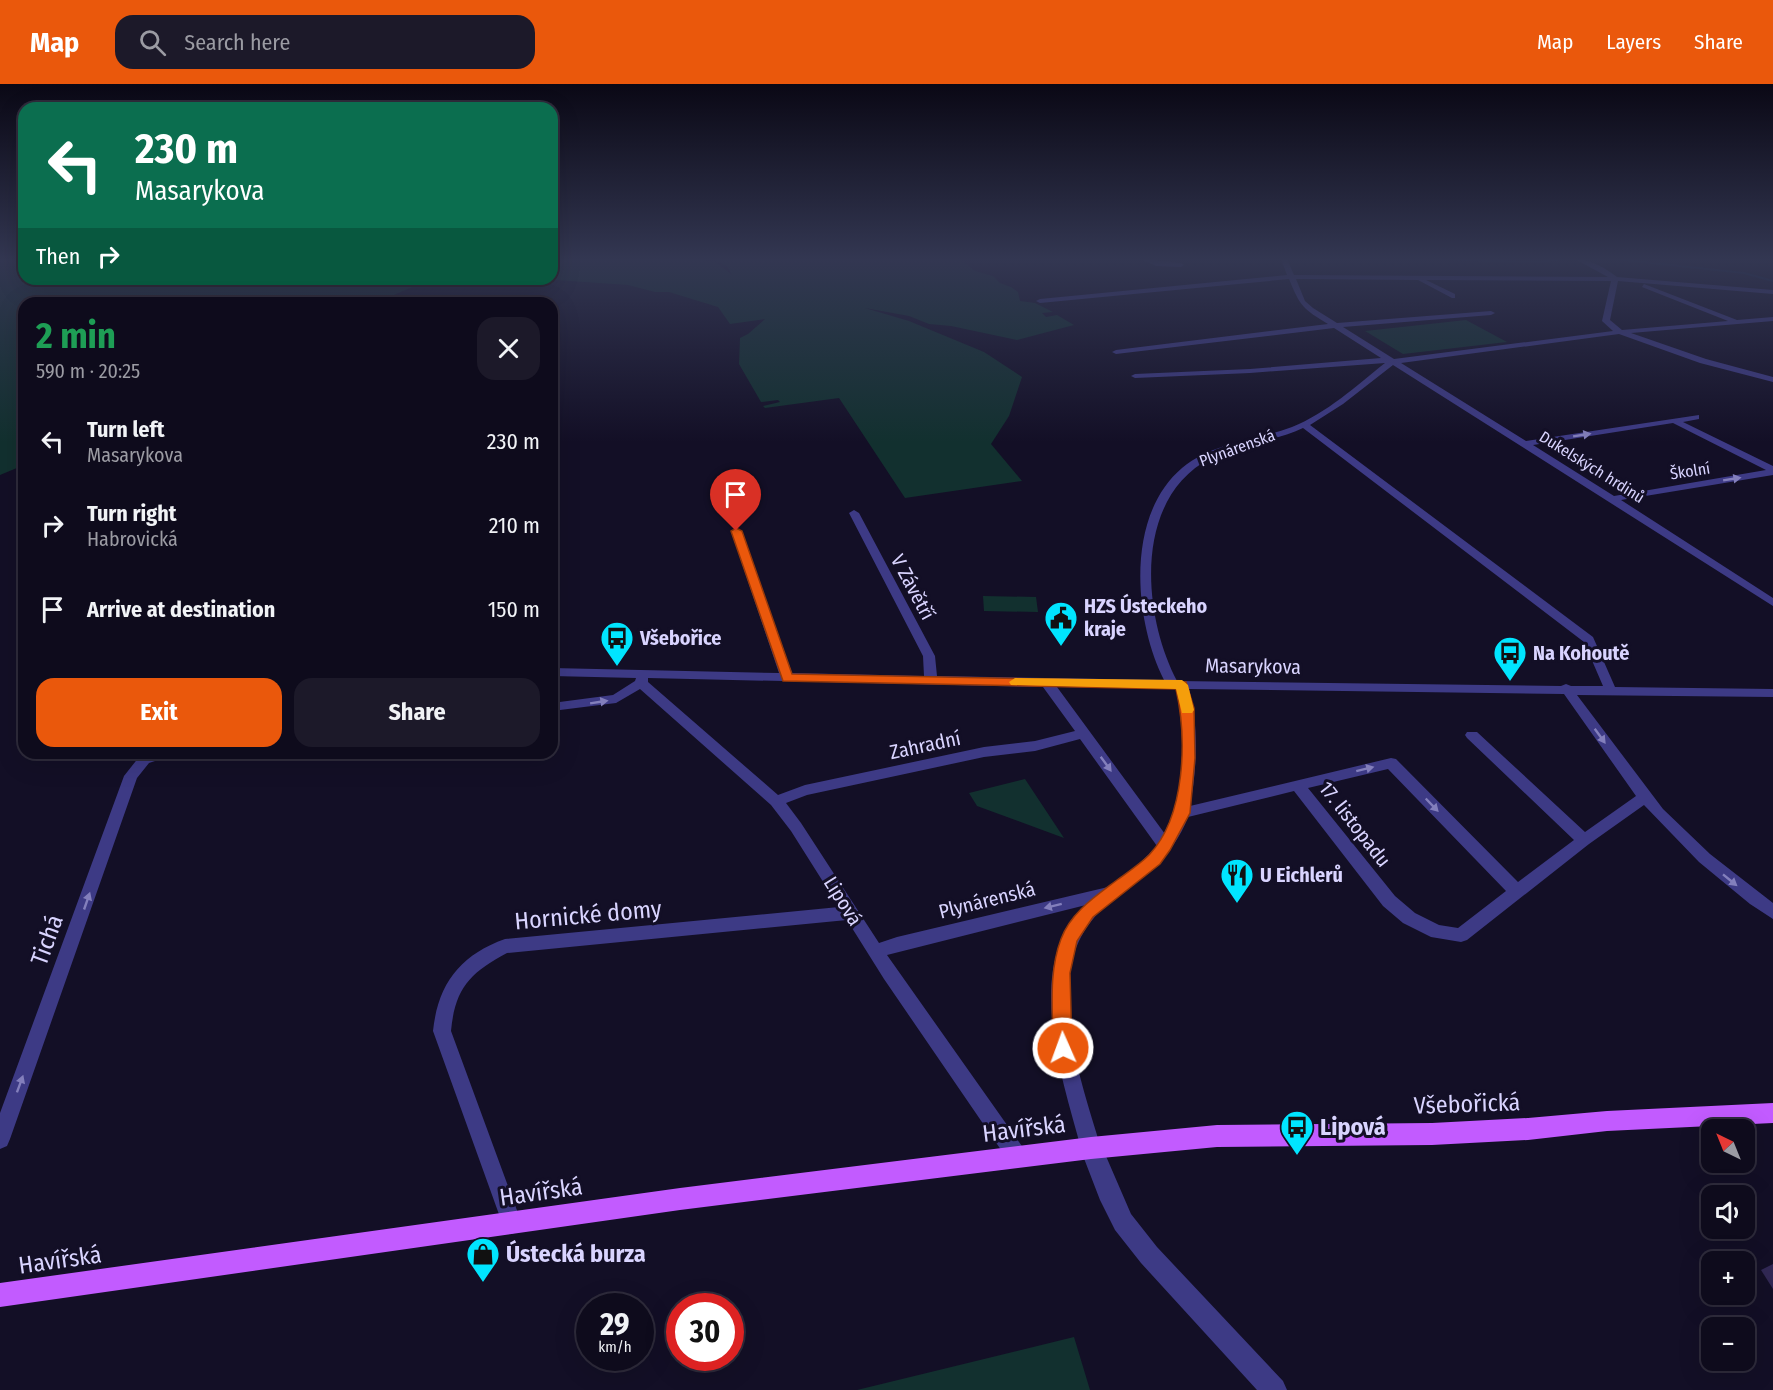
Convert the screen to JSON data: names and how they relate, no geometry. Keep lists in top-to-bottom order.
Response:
{
  "streets": {
    "main road": ["Všebořická", "Havířská"],
    "street": [
      "Plynárenská",
      "Dukelských hrdinů",
      "Školní",
      "V Závětří",
      "Masarykova",
      "Zahradní",
      "17. listopadu",
      "Lipová",
      "Hornické domy",
      "Tichá"
    ]
  },
  "crossings": [
    ["Plynárenská", "Dukelských hrdinů"],
    ["Plynárenská", "Masarykova"],
    ["Plynárenská", "Lipová"],
    ["Plynárenská", "Všebořická"],
    ["Plynárenská", "Havířská"],
    ["Dukelských hrdinů", "Školní"],
    ["V Závětří", "Masarykova"],
    ["Masarykova", "Lipová"],
    ["Zahradní", "Lipová"],
    ["Lipová", "Hornické domy"],
    ["Lipová", "Havířská"],
    ["Hornické domy", "Havířská"],
    ["Všebořická", "Havířská"]
  ],
  "one_way": ["Tichá"],
  "places": {
    "public building": ["HZS Ústeckeho kraje"],
    "bus stop": ["Všebořice", "Na Kohoutě", "Lipová"],
    "restaurant": ["U Eichlerů"],
    "shop": ["Ústecká burza"]
  },
  "north": "top left",
  "page": {
    "header": "Map",
    "search": "Search here",
    "nav": ["Map", "Layers", "Share"],
    "turn": ["230 m", "Masarykova"],
    "then": "Then",
    "heading": ["2 min", "590 m · 20:25"],
    "list": [
      {
        "name": "Turn left",
        "note": "Masarykova",
        "value": "230 m"
      },
      {
        "name": "Turn right",
        "note": "Habrovická",
        "value": "210 m"
      },
      {
        "name": "Arrive at destination",
        "value": "150 m"
      }
    ],
    "buttons": ["Exit", "Share"],
    "map_buttons": ["+", "−"],
    "speed": "29 km/h",
    "limit": "30"
  }
}
